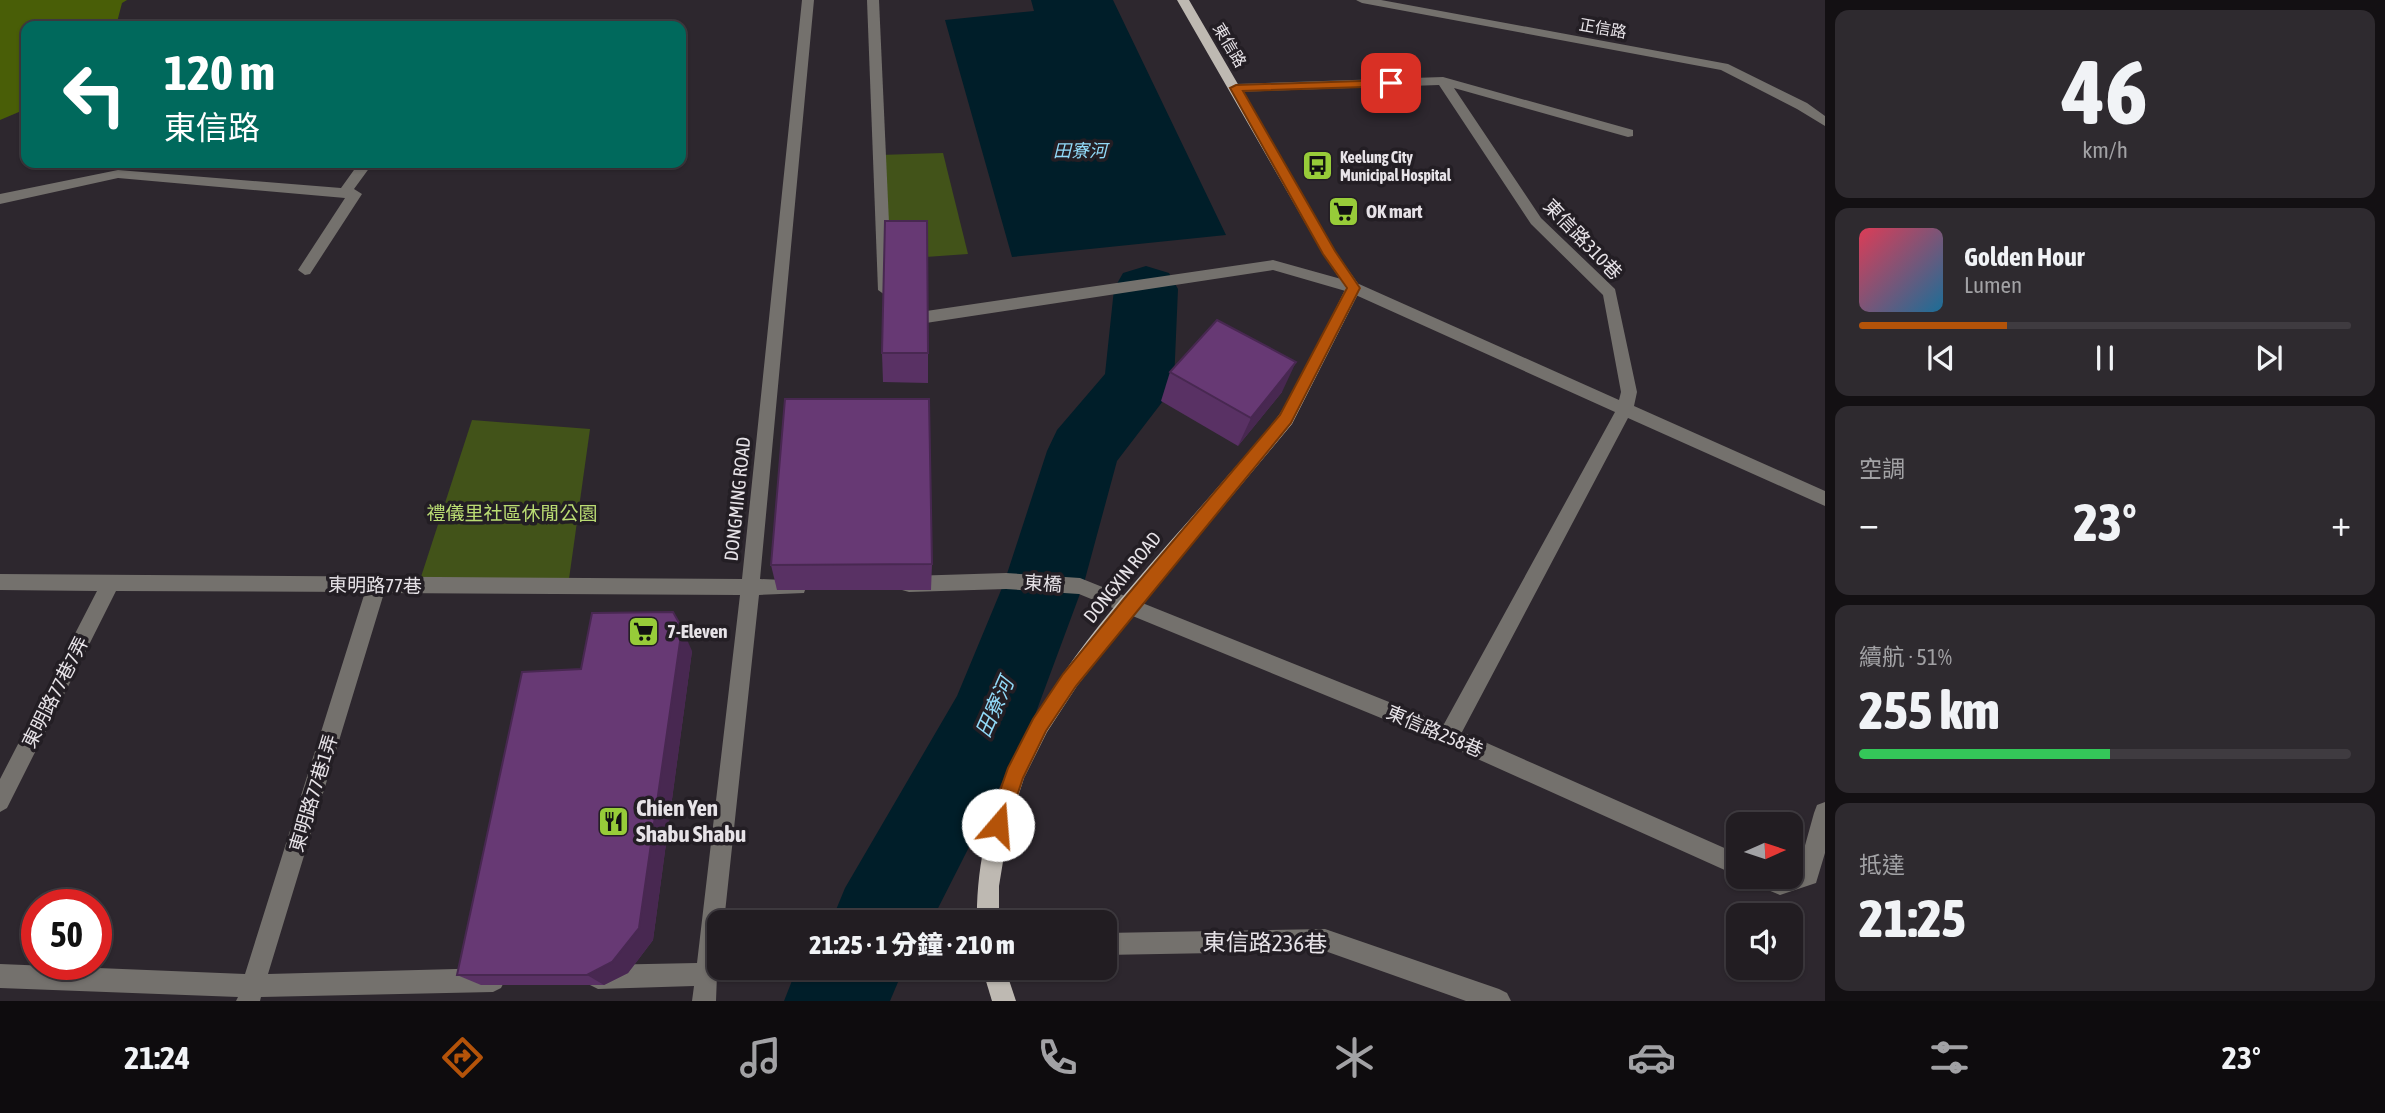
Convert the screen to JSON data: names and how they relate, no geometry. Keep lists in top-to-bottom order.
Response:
{
  "streets": {
    "main road": ["東信路", "DONGXIN ROAD"],
    "street": [
      "正信路",
      "東信路310巷",
      "DONGMING ROAD",
      "東橋",
      "東明路77巷",
      "東明路77巷7弄",
      "東信路258巷",
      "東明路77巷1弄",
      "東信路236巷"
    ]
  },
  "crossings": [
    ["東信路", "DONGXIN ROAD"],
    ["東信路310巷", "東信路258巷"],
    ["DONGMING ROAD", "東明路77巷"],
    ["DONGXIN ROAD", "東橋"],
    ["DONGXIN ROAD", "東信路258巷"],
    ["東橋", "東信路258巷"],
    ["東明路77巷", "東明路77巷7弄"],
    ["東明路77巷", "東明路77巷1弄"]
  ],
  "water": ["田寮河"],
  "parks": ["禮儀里社區休閒公園"],
  "places": {
    "bus stop": ["Keelung City Municipal Hospital"],
    "supermarket": ["OK mart", "7-Eleven"],
    "restaurant": ["Chien Yen Shabu Shabu"]
  },
  "north": "right",
  "page": {
    "tile": [
      ["46", "km/h"],
      "空調",
      ["續航 · 51%", "255 km"],
      ["抵達", "21:25"]
    ],
    "turn": ["120 m", "東信路"],
    "song": ["Golden Hour", "Lumen"],
    "heat": ["−", "23°", "+"],
    "limit": "50",
    "trip": "21:25 · 1 分鐘 · 210 m",
    "tabs": ["21:24", "23°"]
  }
}
